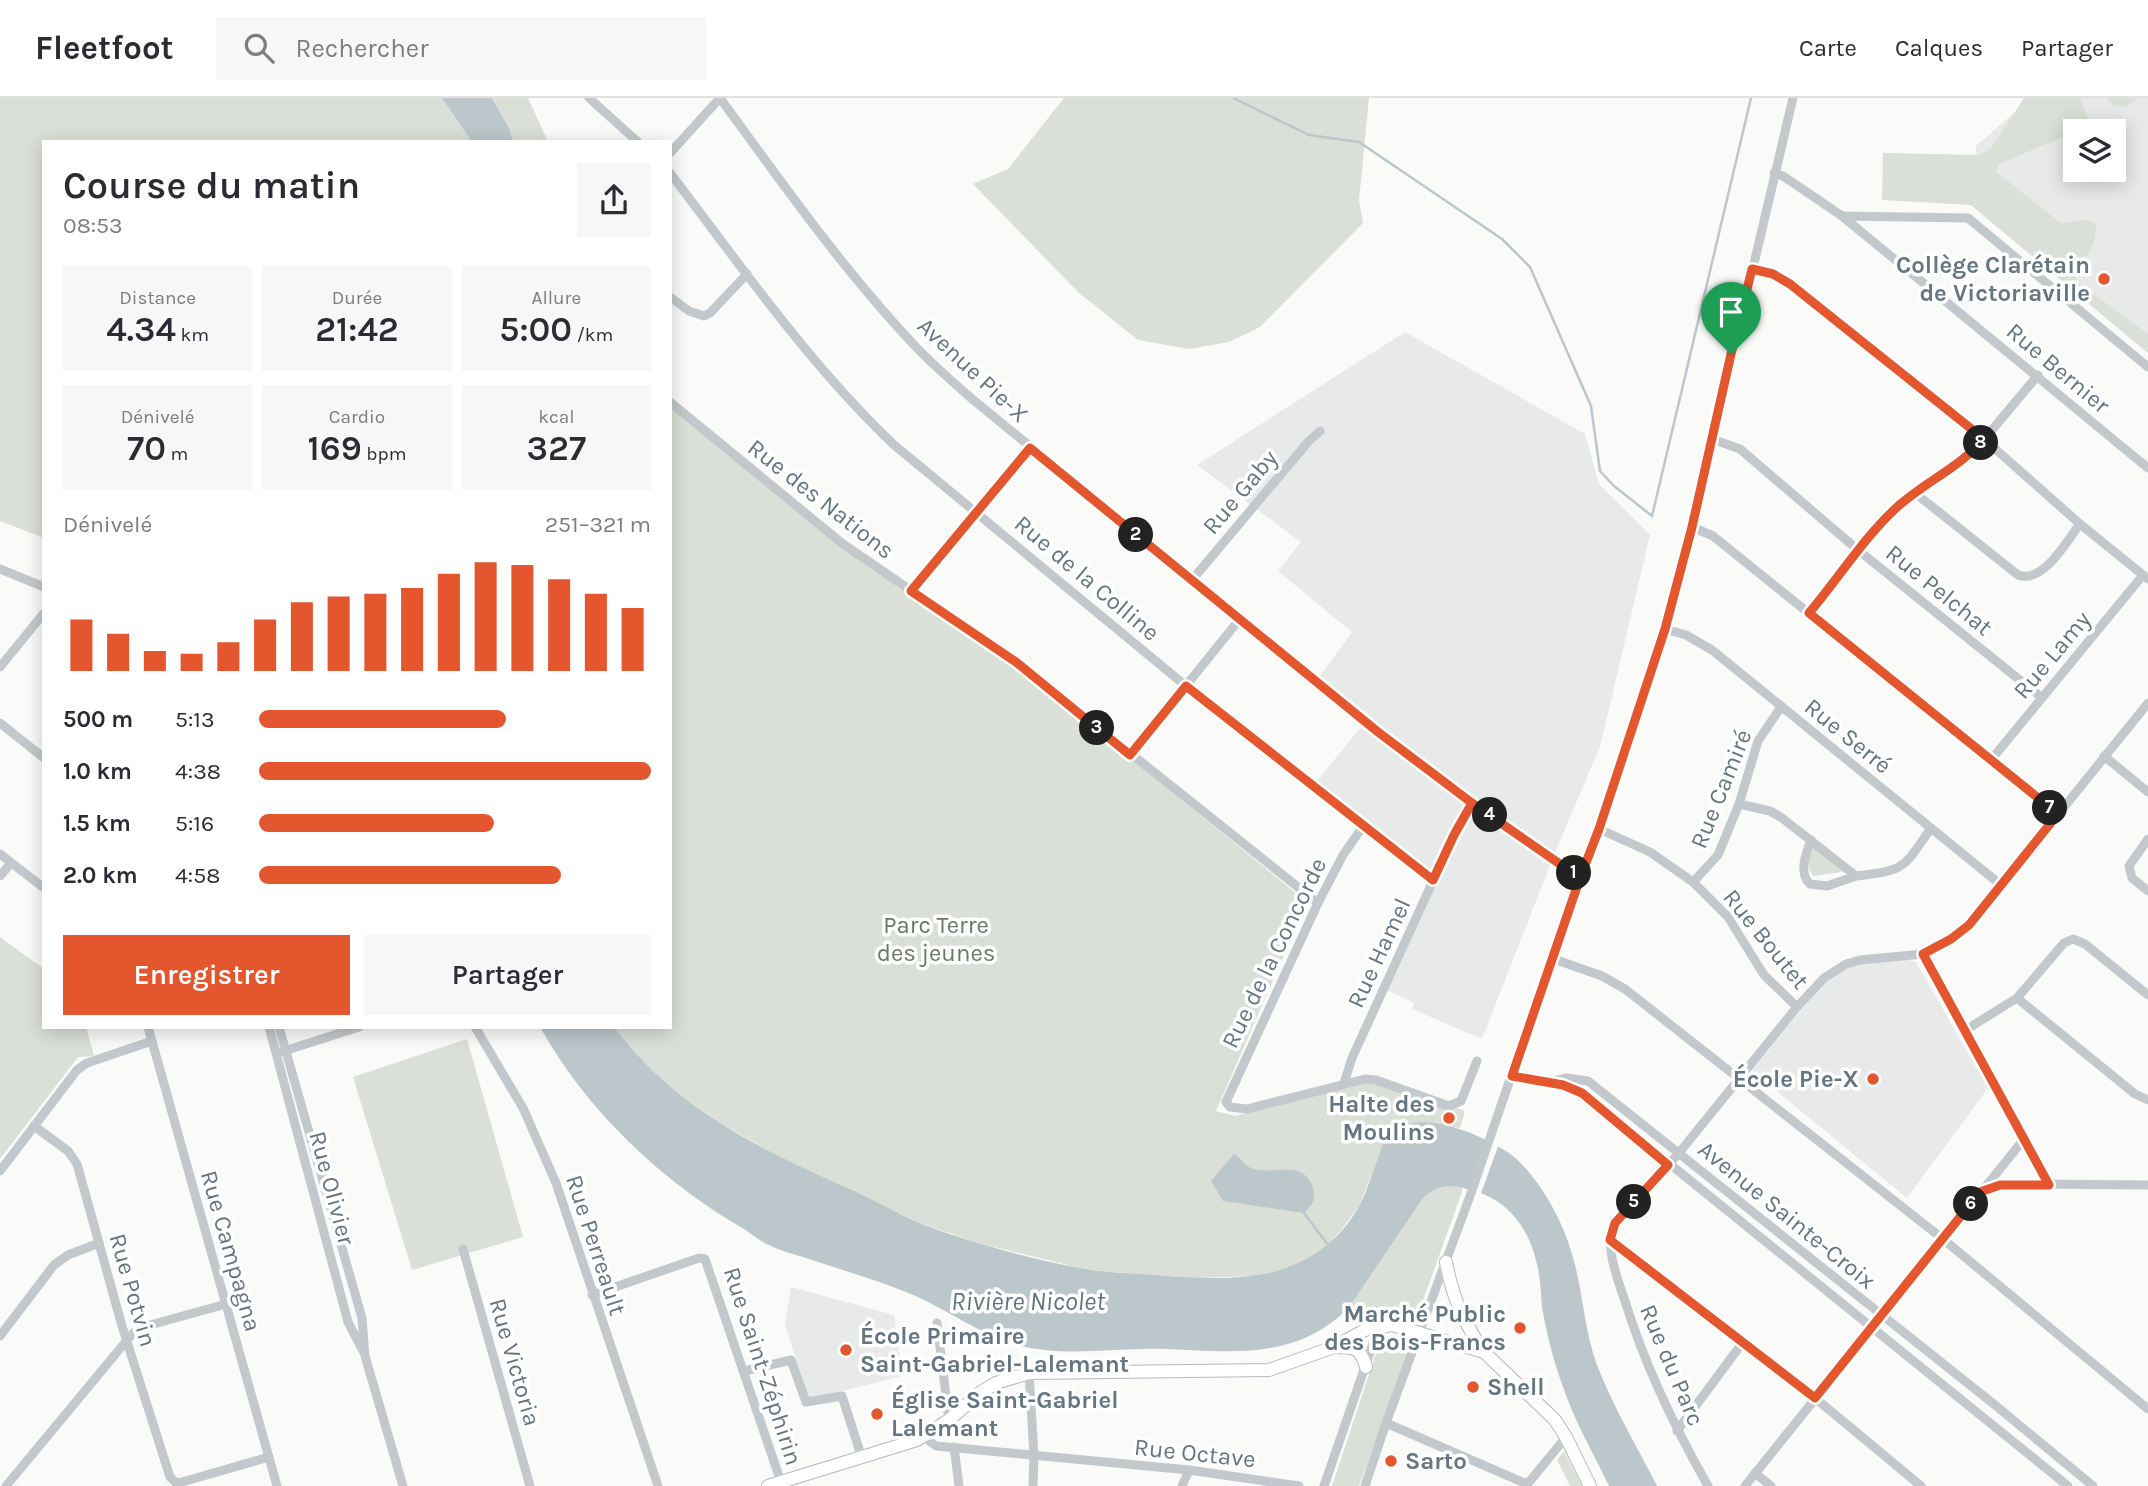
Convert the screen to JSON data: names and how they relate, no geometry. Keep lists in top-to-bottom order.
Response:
{
  "streets": {
    "street": [
      "Rue Bernier",
      "Avenue Pie-X",
      "Rue Gaby",
      "Rue des Nations",
      "Rue de la Colline",
      "Rue Pelchat",
      "Rue Lamy",
      "Rue Serré",
      "Rue Camiré",
      "Rue Boutet",
      "Rue de la Concorde",
      "Rue Hamel",
      "Rue Olivier",
      "Avenue Sainte-Croix",
      "Rue Perreault",
      "Rue Campagna",
      "Rue Potvin",
      "Rue Victoria",
      "Rue du Parc",
      "Rue Saint-Zéphirin",
      "Rue Octave"
    ]
  },
  "crossings": [
    ["Avenue Pie-X", "Rue Gaby"],
    ["Avenue Pie-X", "Rue Hamel"],
    ["Rue des Nations", "Rue de la Concorde"],
    ["Rue de la Colline", "Rue de la Concorde"],
    ["Rue de la Colline", "Rue Hamel"],
    ["Rue Pelchat", "Rue Lamy"],
    ["Rue Serré", "Rue Camiré"],
    ["Rue Camiré", "Rue Boutet"],
    ["Rue de la Concorde", "Rue Hamel"],
    ["Rue Perreault", "Rue Saint-Zéphirin"],
    ["Rue Campagna", "Rue Potvin"]
  ],
  "water": ["Rivière Nicolet"],
  "parks": ["Parc Terre des jeunes"],
  "places": [
    "Collège Clarétain de Victoriaville",
    "École Pie-X",
    "Halte des Moulins",
    "Marché Public des Bois-Francs",
    "École Primaire Saint-Gabriel-Lalemant",
    "Shell",
    "Église Saint-Gabriel Lalemant",
    "Sarto"
  ],
  "page": {
    "header": "Fleetfoot",
    "search": "Rechercher",
    "nav": ["Carte", "Calques", "Partager"],
    "heading": ["Course du matin", "08:53"],
    "stats": [
      ["Distance", "4.34 km"],
      ["Durée", "21:42"],
      ["Allure", "5:00 /km"],
      ["Dénivelé", "70 m"],
      ["Cardio", "169 bpm"],
      ["kcal", "327"]
    ],
    "pins": [
      "8",
      "2",
      "3",
      "7",
      "4",
      "1",
      "5",
      "6"
    ],
    "chart": ["Dénivelé", "251–321 m"],
    "list": [
      {
        "name": "500 m",
        "note": "5:13"
      },
      {
        "name": "1.0 km",
        "note": "4:38"
      },
      {
        "name": "1.5 km",
        "note": "5:16"
      },
      {
        "name": "2.0 km",
        "note": "4:58"
      }
    ],
    "buttons": ["Enregistrer", "Partager"]
  }
}
